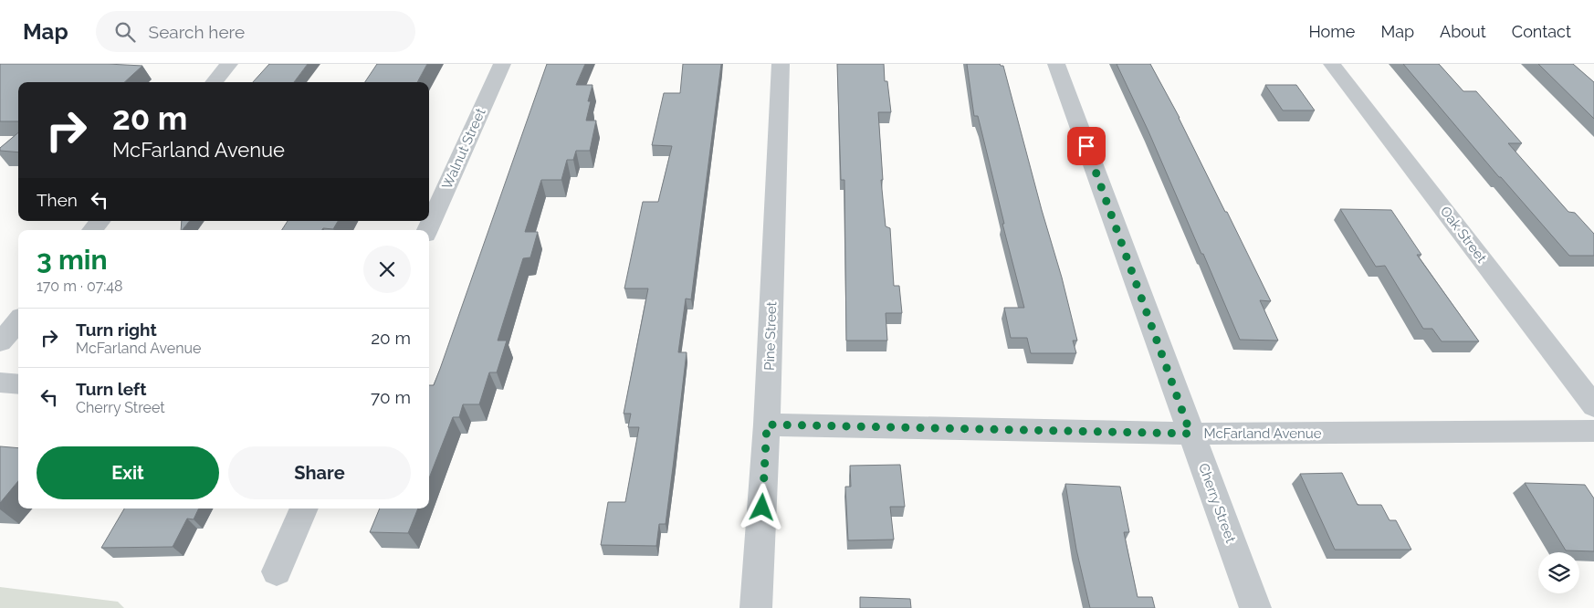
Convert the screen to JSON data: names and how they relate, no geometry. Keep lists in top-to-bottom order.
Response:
{
  "streets": {
    "street": [
      "Walnut Street",
      "Oak Street",
      "Pine Street",
      "McFarland Avenue",
      "Cherry Street"
    ]
  },
  "crossings": [
    ["Pine Street", "McFarland Avenue"],
    ["McFarland Avenue", "Cherry Street"]
  ],
  "page": {
    "header": "Map",
    "search": "Search here",
    "nav": [
      "Home",
      "Map",
      "About",
      "Contact"
    ],
    "turn": ["20 m", "McFarland Avenue"],
    "then": "Then",
    "heading": ["3 min", "170 m · 07:48"],
    "list": [
      {
        "name": "Turn right",
        "note": "McFarland Avenue",
        "value": "20 m"
      },
      {
        "name": "Turn left",
        "note": "Cherry Street",
        "value": "70 m"
      }
    ],
    "buttons": ["Exit", "Share"]
  }
}
